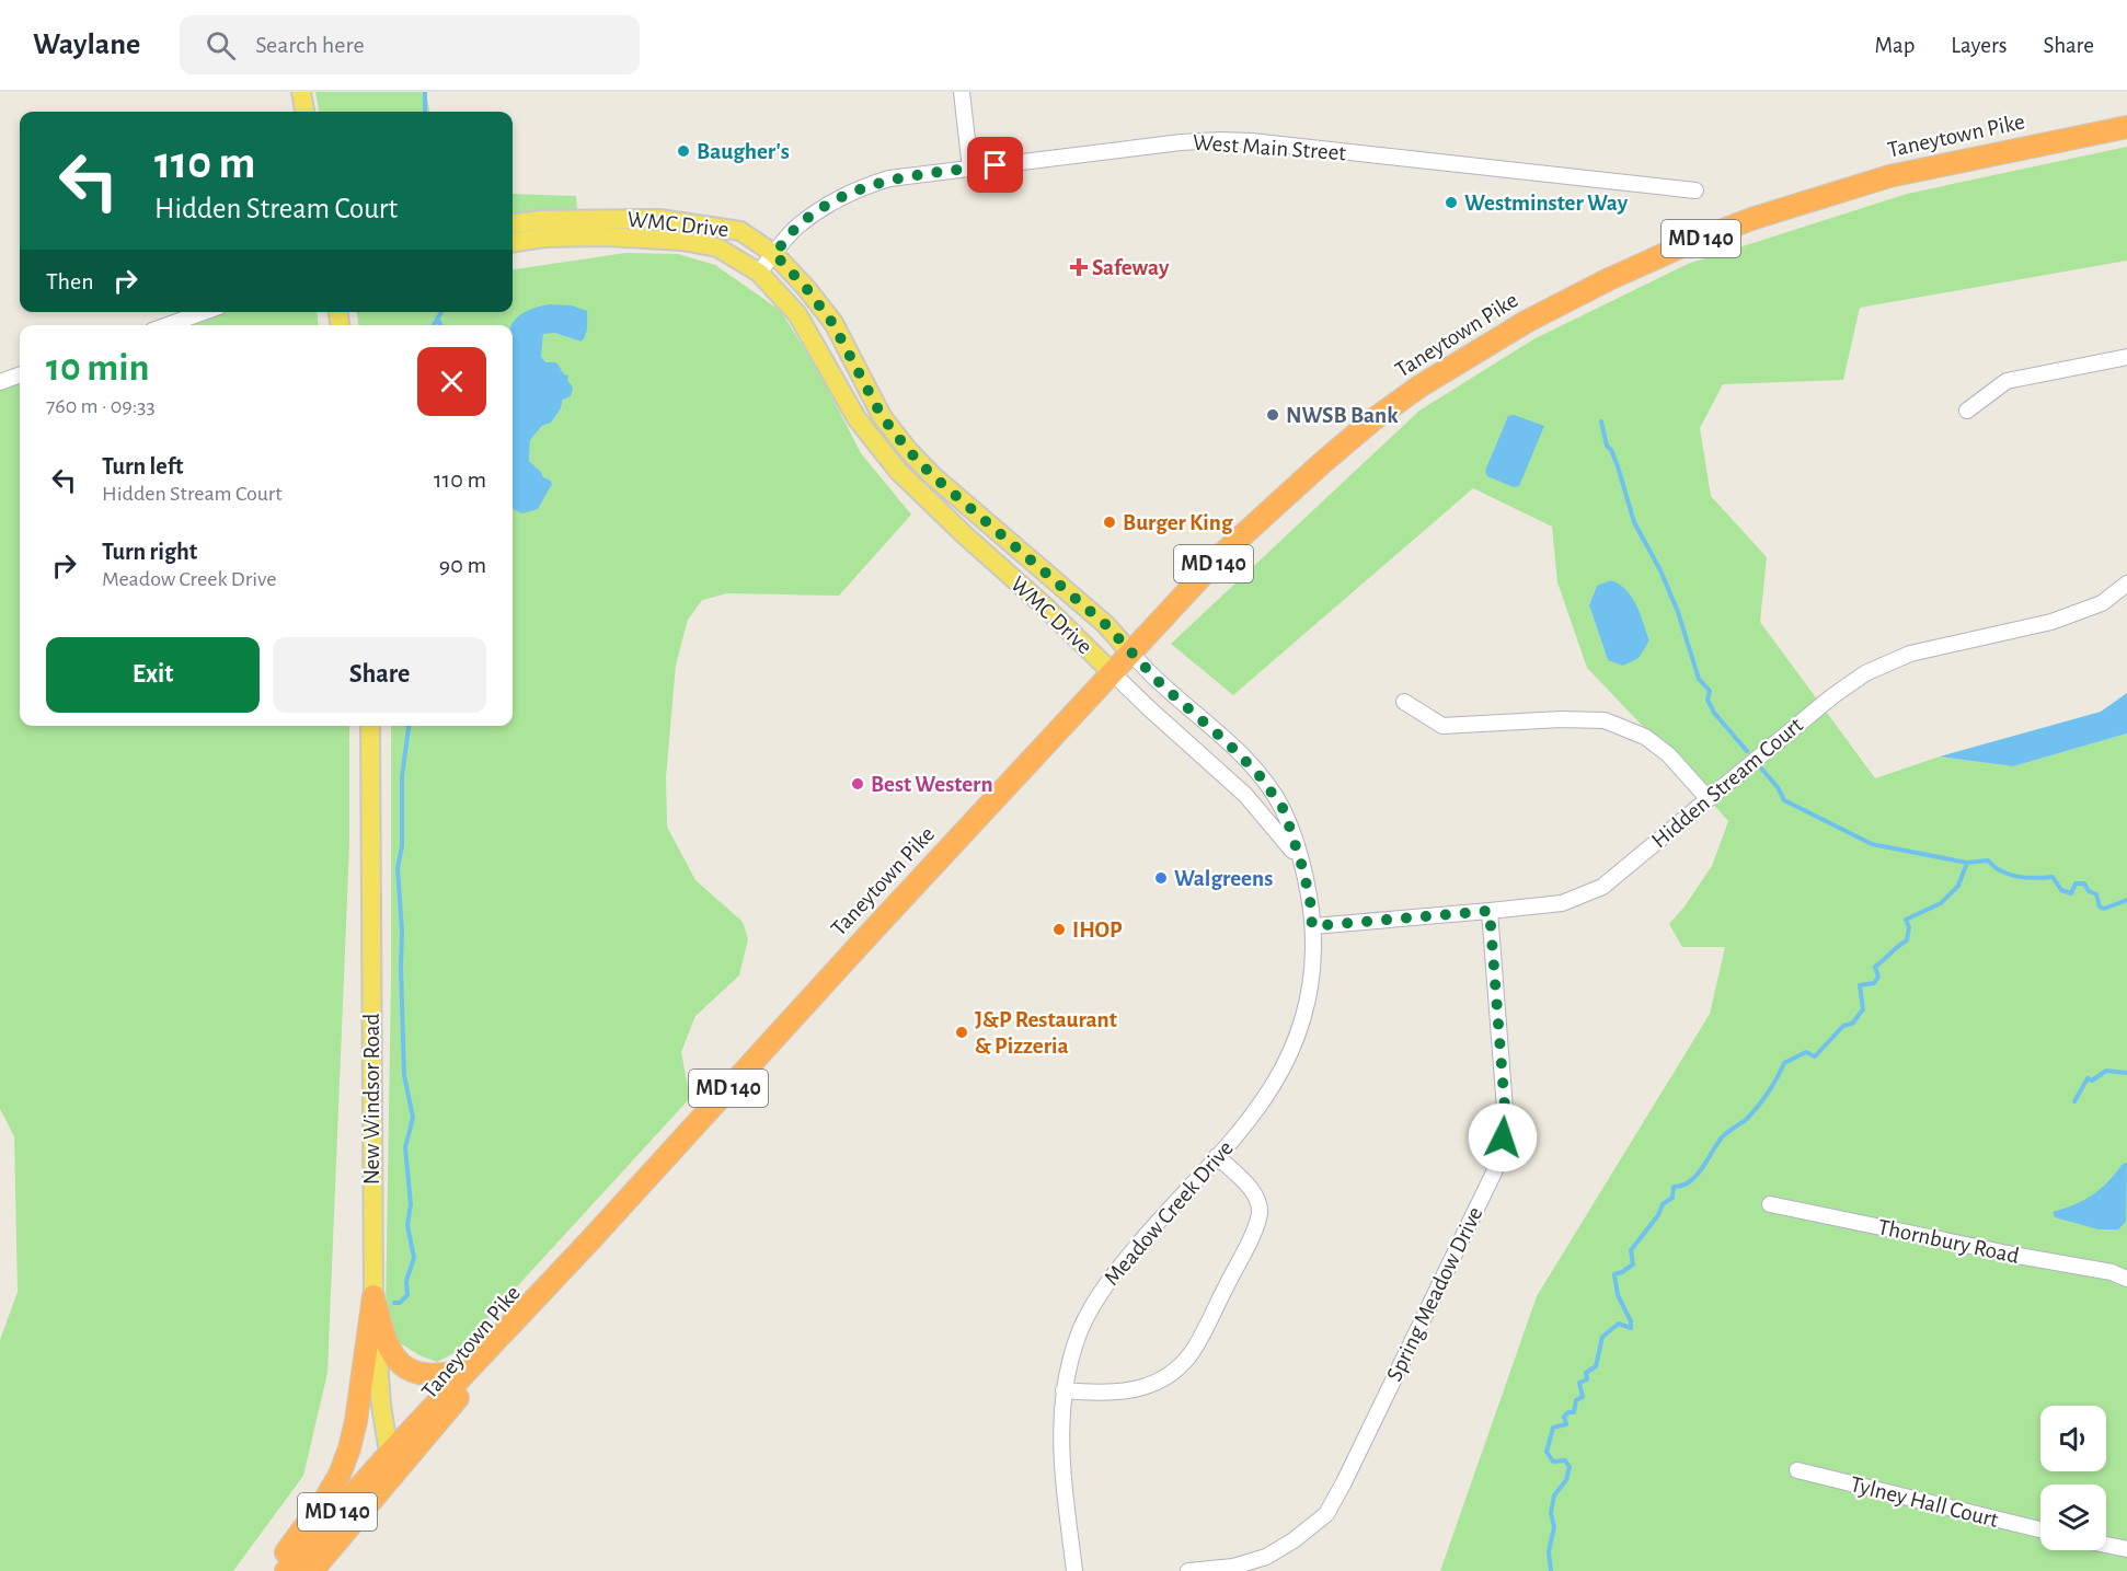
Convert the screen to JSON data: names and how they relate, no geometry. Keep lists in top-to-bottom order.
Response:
{
  "streets": {
    "highway": ["Taneytown Pike", "MD 140"],
    "main road": ["WMC Drive", "New Windsor Road"],
    "street": [
      "West Main Street",
      "Hidden Stream Court",
      "Meadow Creek Drive",
      "Thornbury Road",
      "Spring Meadow Drive",
      "Tylney Hall Court"
    ]
  },
  "crossings": [
    ["Taneytown Pike", "WMC Drive"],
    ["Taneytown Pike", "MD 140"],
    ["Taneytown Pike", "New Windsor Road"],
    ["Taneytown Pike", "Meadow Creek Drive"],
    ["West Main Street", "WMC Drive"],
    ["WMC Drive", "Meadow Creek Drive"],
    ["MD 140", "New Windsor Road"],
    ["Hidden Stream Court", "Meadow Creek Drive"],
    ["Hidden Stream Court", "Spring Meadow Drive"]
  ],
  "places": {
    "other": [
      "Baugher's",
      "Westminster Way",
      "NWSB Bank",
      "Burger King",
      "Best Western",
      "Walgreens",
      "IHOP",
      "J&P Restaurant & Pizzeria"
    ],
    "health": ["Safeway"]
  },
  "page": {
    "header": "Waylane",
    "search": "Search here",
    "nav": ["Map", "Layers", "Share"],
    "turn": ["110 m", "Hidden Stream Court"],
    "then": "Then",
    "heading": ["10 min", "760 m · 09:33"],
    "list": [
      {
        "name": "Turn left",
        "note": "Hidden Stream Court",
        "value": "110 m"
      },
      {
        "name": "Turn right",
        "note": "Meadow Creek Drive",
        "value": "90 m"
      }
    ],
    "buttons": ["Exit", "Share"]
  }
}
